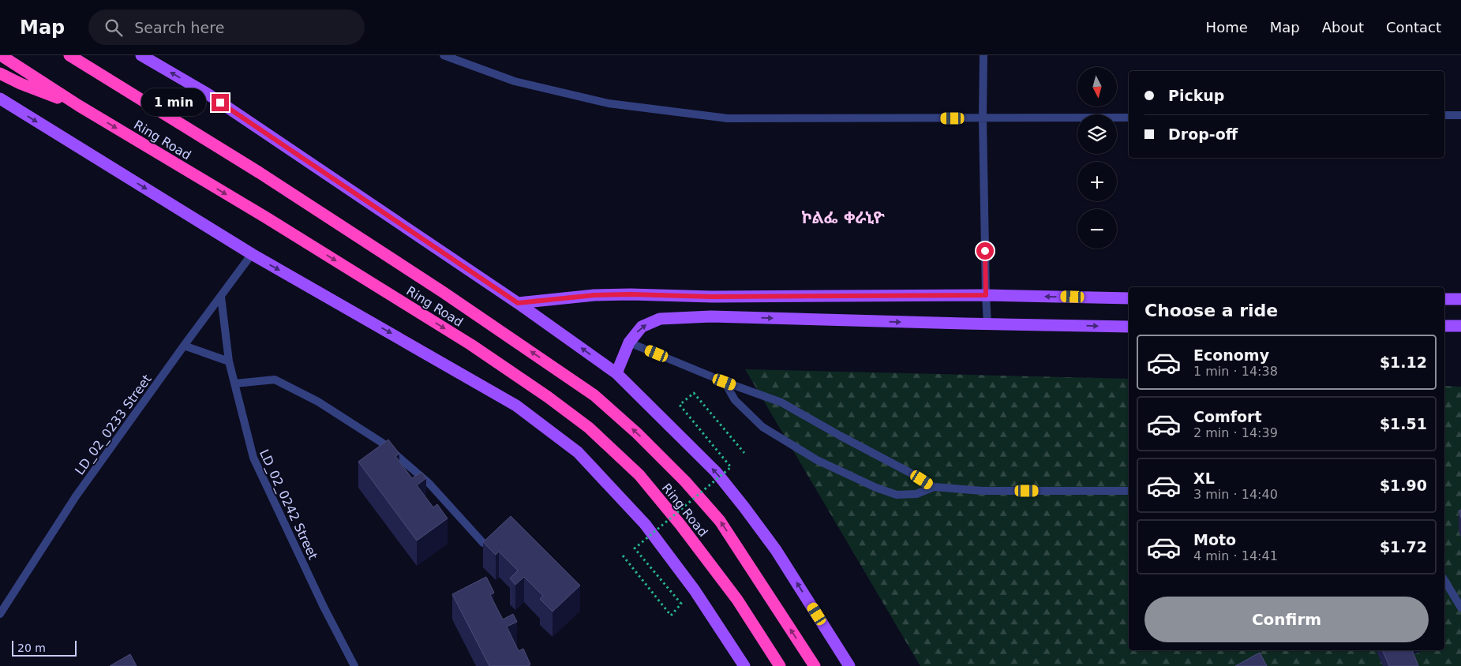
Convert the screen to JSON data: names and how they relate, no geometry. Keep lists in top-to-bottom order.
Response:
{
  "streets": {
    "highway": ["Ring Road"],
    "street": ["LD_02_0233 Street", "LD_02_0242 Street"]
  },
  "crossings": [
    ["LD_02_0233 Street", "LD_02_0242 Street"]
  ],
  "districts": ["ኮልፌ ቀራኒዮ"],
  "scale_bar": "20 m",
  "north": "bottom",
  "page": {
    "header": "Map",
    "search": "Search here",
    "nav": [
      "Home",
      "Map",
      "About",
      "Contact"
    ],
    "map_buttons": ["+", "−"],
    "banner": ["Pickup", "Drop-off"],
    "bubble": "1 min",
    "heading": "Choose a ride",
    "list": [
      {
        "name": "Economy",
        "note": "1 min · 14:38",
        "value": "$1.12"
      },
      {
        "name": "Comfort",
        "note": "2 min · 14:39",
        "value": "$1.51"
      },
      {
        "name": "XL",
        "note": "3 min · 14:40",
        "value": "$1.90"
      },
      {
        "name": "Moto",
        "note": "4 min · 14:41",
        "value": "$1.72"
      }
    ],
    "buttons": "Confirm",
    "scale": "20 m"
  }
}
